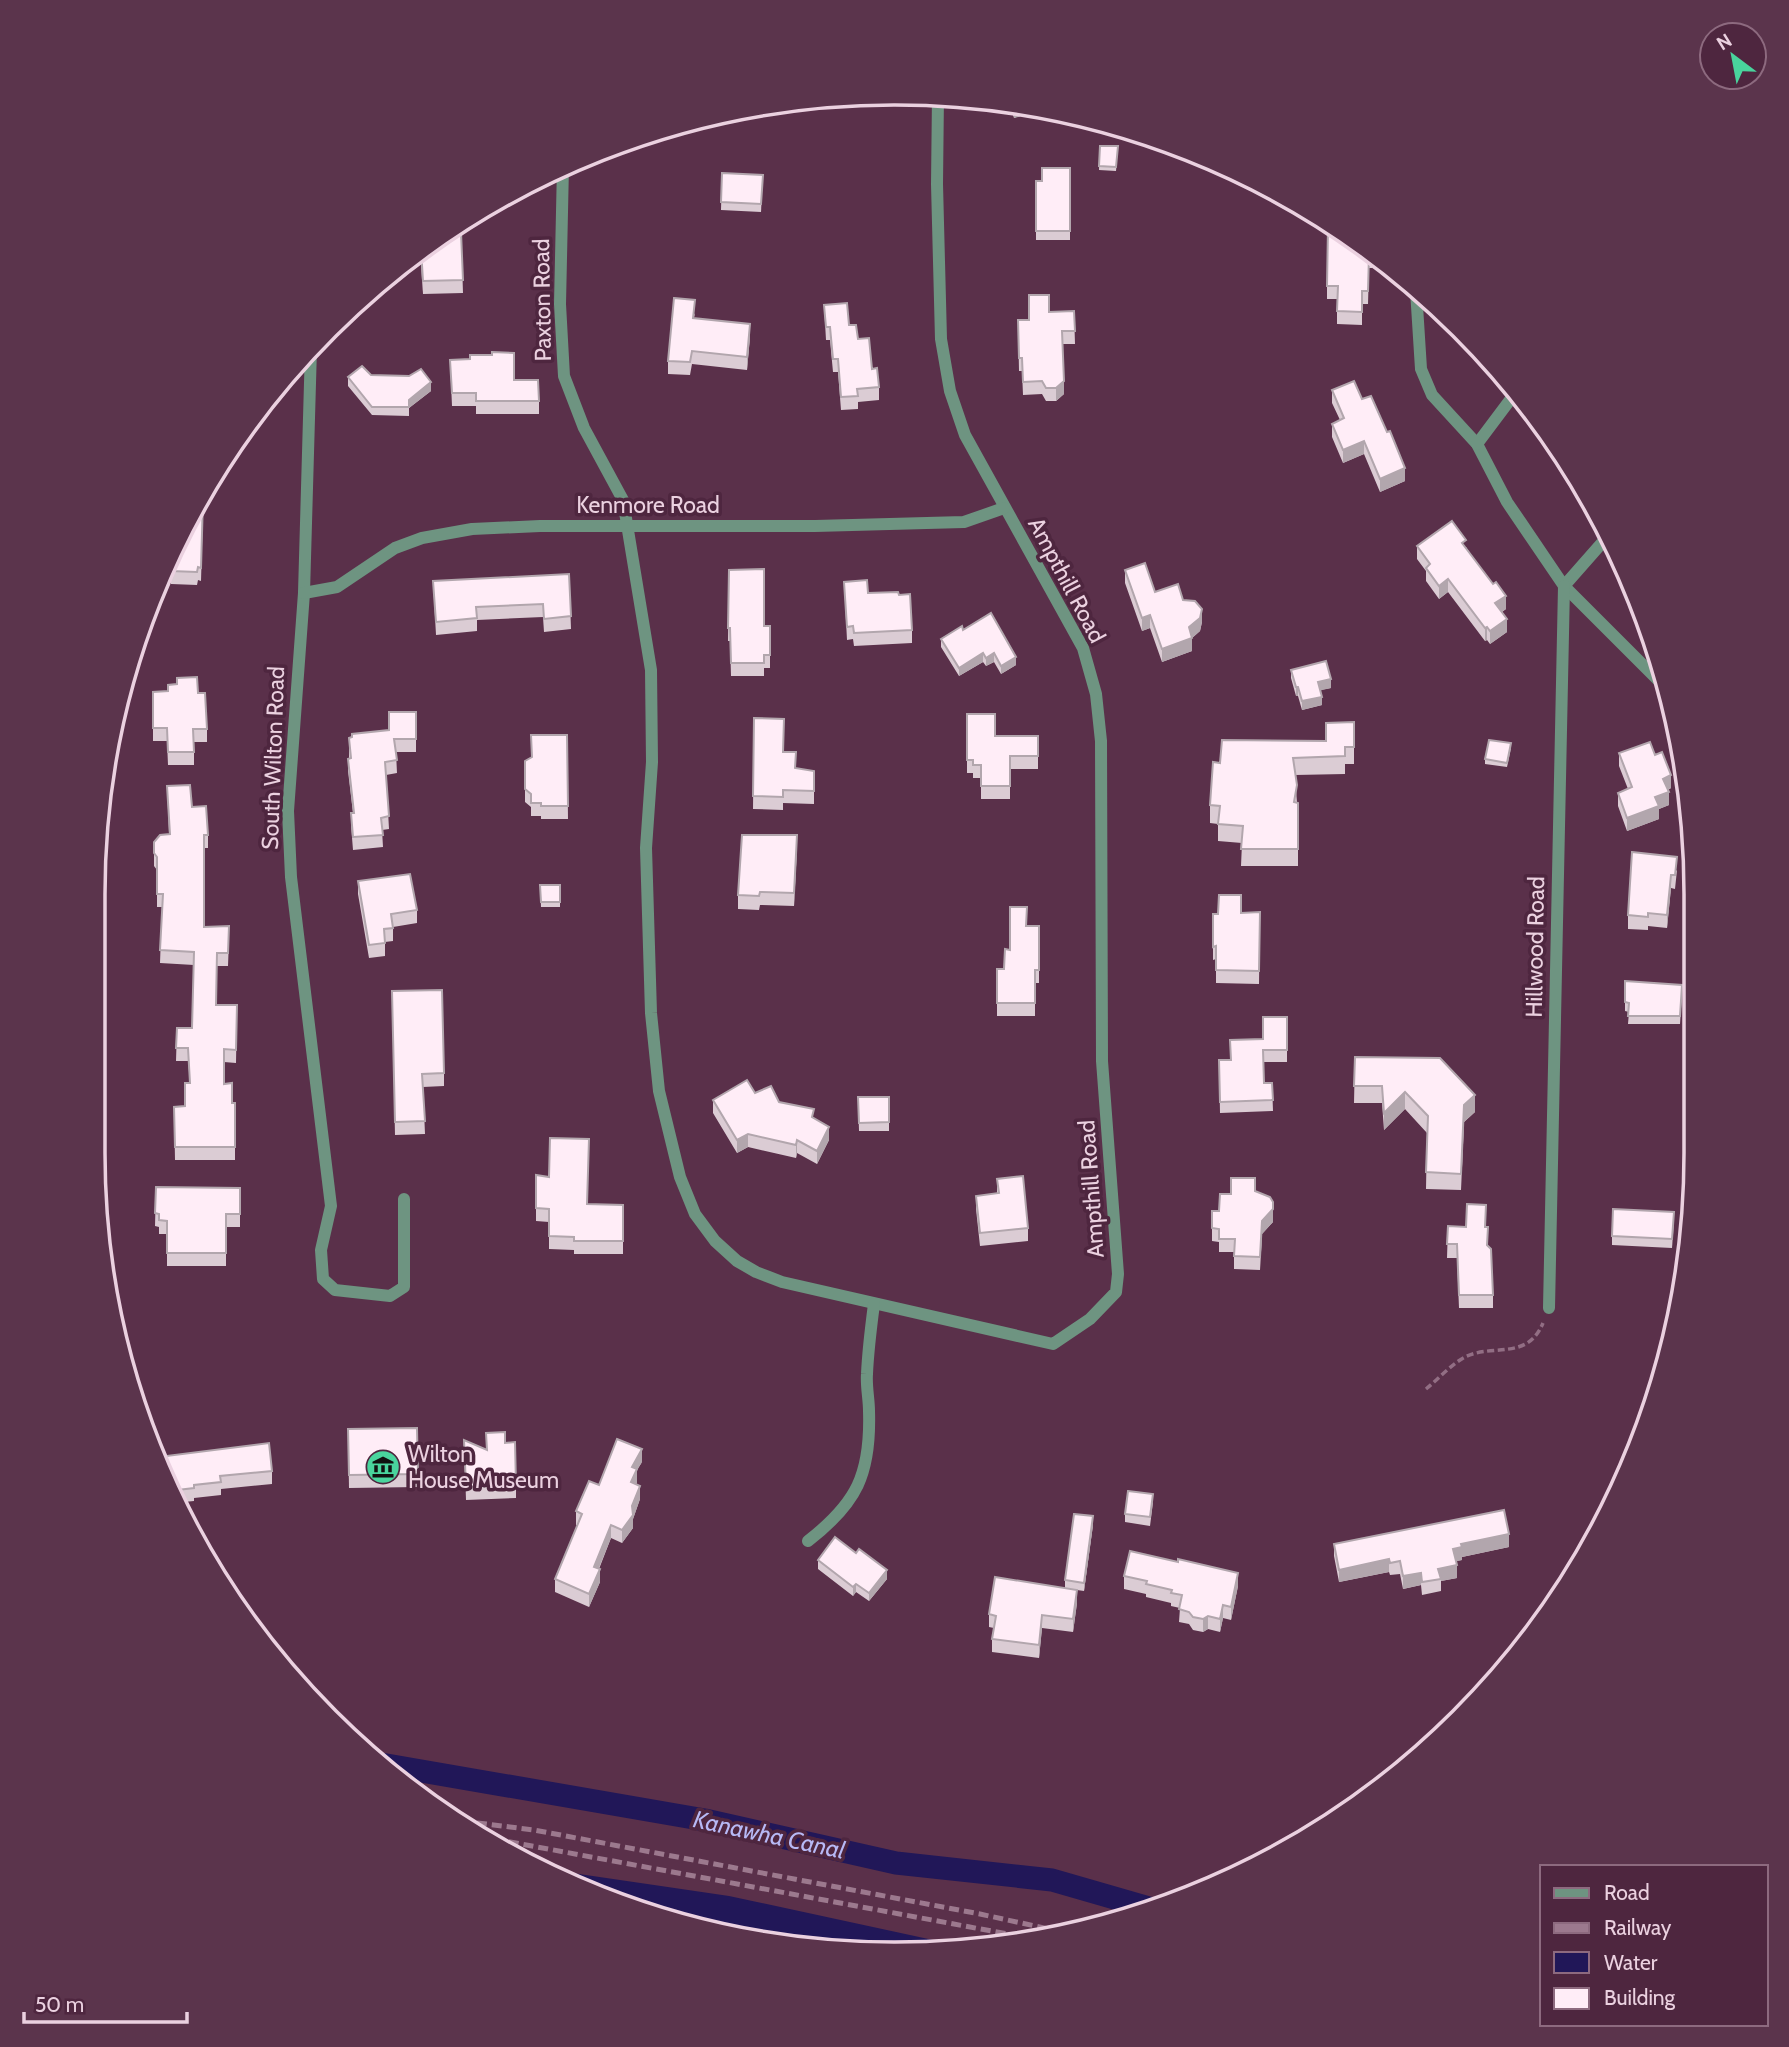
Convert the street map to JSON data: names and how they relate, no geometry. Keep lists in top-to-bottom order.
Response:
{
  "streets": {
    "street": [
      "Paxton Road",
      "Kenmore Road",
      "Ampthill Road",
      "South Wilton Road",
      "Hillwood Road"
    ]
  },
  "crossings": [
    ["Paxton Road", "Kenmore Road"],
    ["Paxton Road", "Ampthill Road"],
    ["Kenmore Road", "Ampthill Road"],
    ["Kenmore Road", "South Wilton Road"]
  ],
  "water": ["Kanawha Canal"],
  "places": {
    "museum": ["Wilton House Museum"]
  },
  "legend": [
    "Road",
    "Railway",
    "Water",
    "Building"
  ],
  "scale_bar": "50 m",
  "north": "top left"
}
